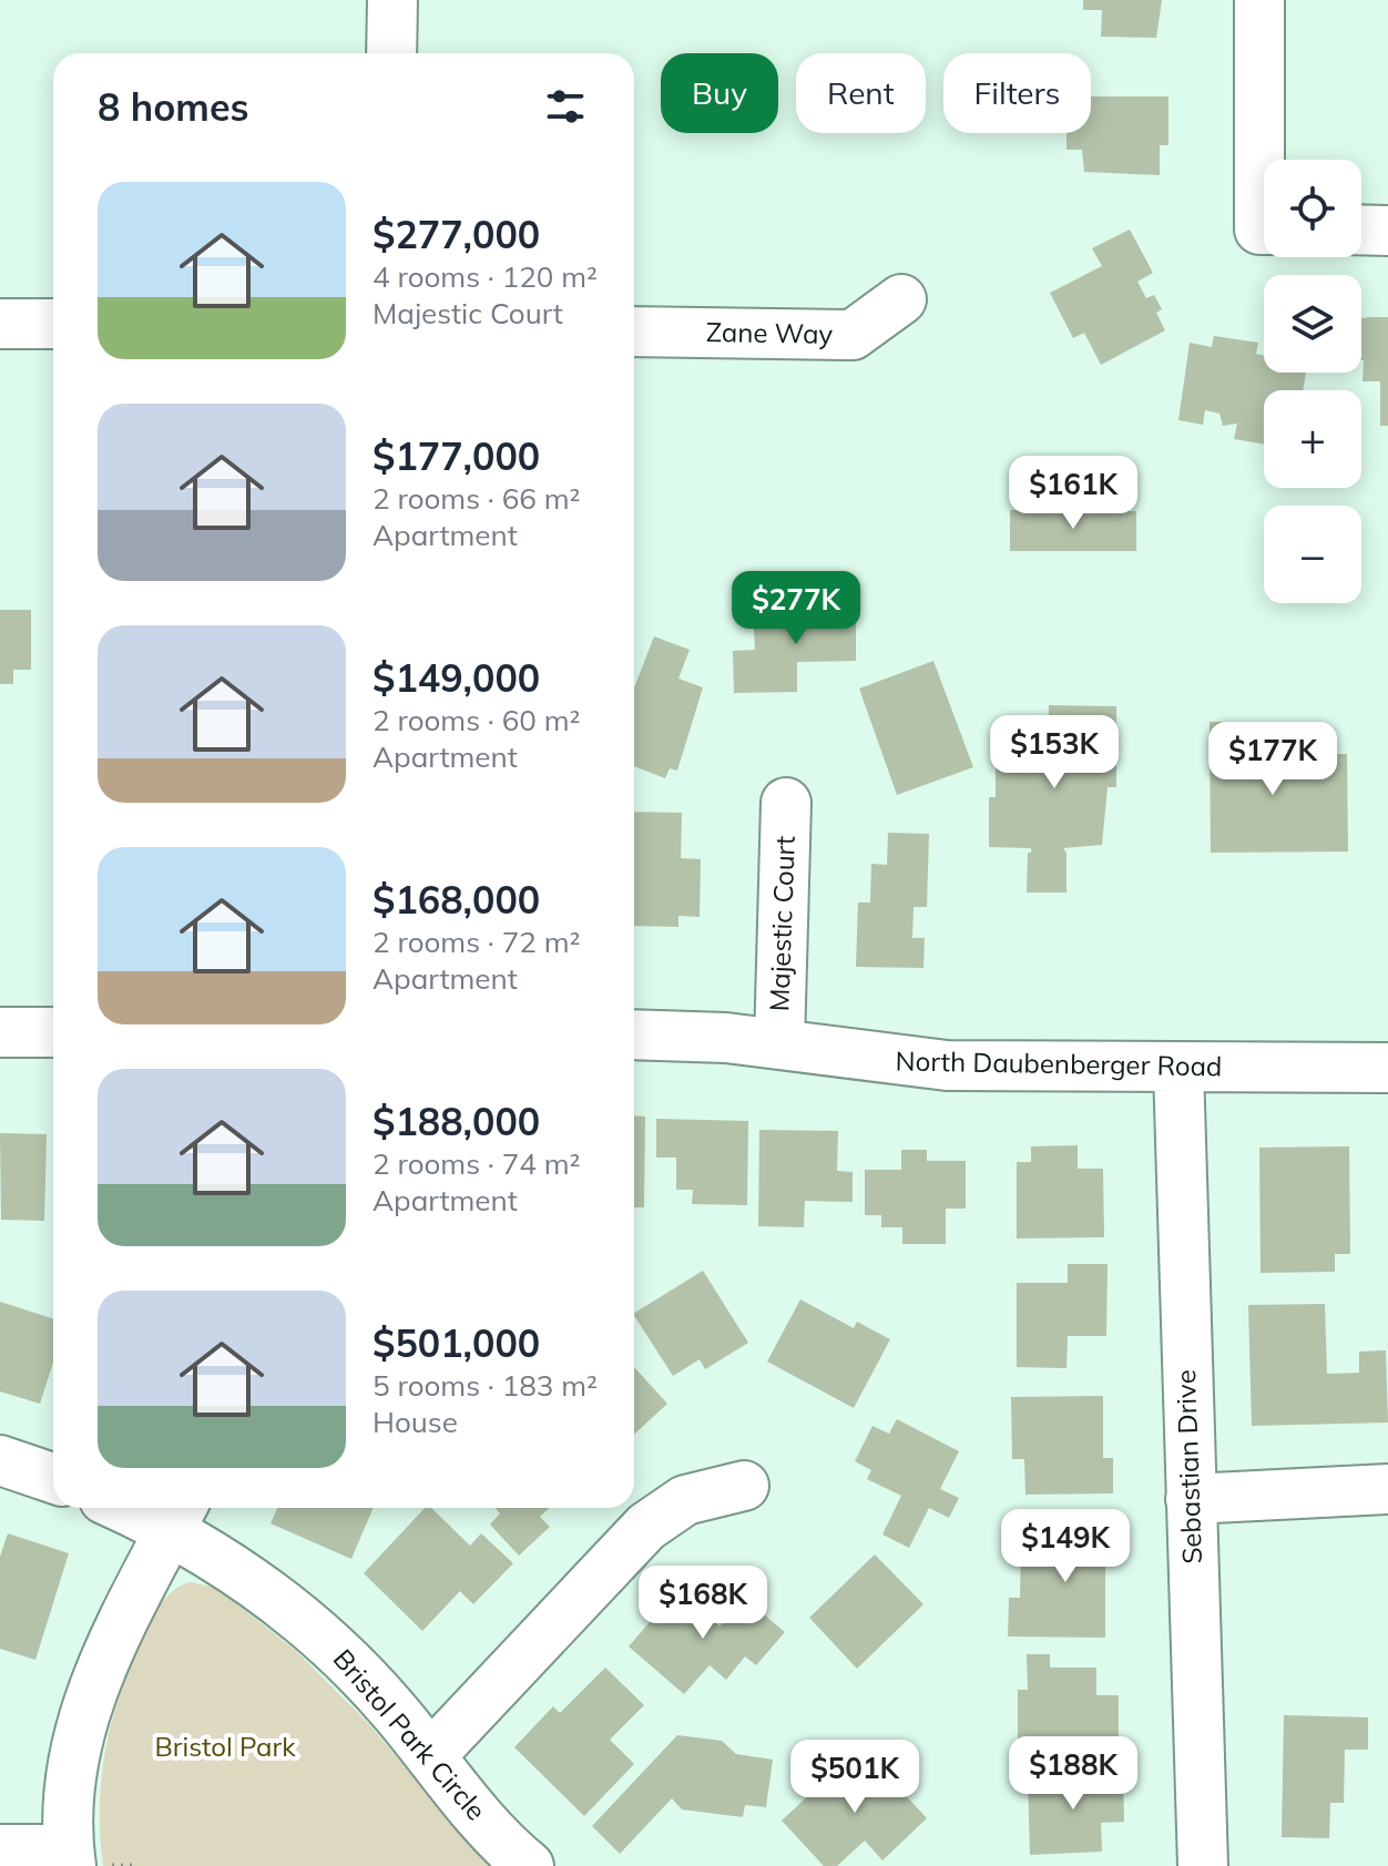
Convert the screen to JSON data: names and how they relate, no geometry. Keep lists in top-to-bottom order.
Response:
{
  "streets": {
    "street": [
      "Zane Way",
      "Majestic Court",
      "North Daubenberger Road",
      "Sebastian Drive",
      "Bristol Park Circle"
    ]
  },
  "crossings": [
    ["Majestic Court", "North Daubenberger Road"],
    ["North Daubenberger Road", "Sebastian Drive"]
  ],
  "parks": ["Bristol Park"],
  "page": {
    "chip": ["Buy", "Rent", "Filters"],
    "heading": "8 homes",
    "map_buttons": ["+", "−"],
    "list": [
      {
        "name": "$277,000",
        "note": "4 rooms · 120 m² · Majestic Court"
      },
      {
        "name": "$177,000",
        "note": "2 rooms · 66 m² · Apartment"
      },
      {
        "name": "$149,000",
        "note": "2 rooms · 60 m² · Apartment"
      },
      {
        "name": "$168,000",
        "note": "2 rooms · 72 m² · Apartment"
      },
      {
        "name": "$188,000",
        "note": "2 rooms · 74 m² · Apartment"
      },
      {
        "name": "$501,000",
        "note": "5 rooms · 183 m² · House"
      }
    ],
    "price": [
      "$161K",
      "$277K",
      "$153K",
      "$177K",
      "$149K",
      "$168K",
      "$188K",
      "$501K"
    ]
  }
}
